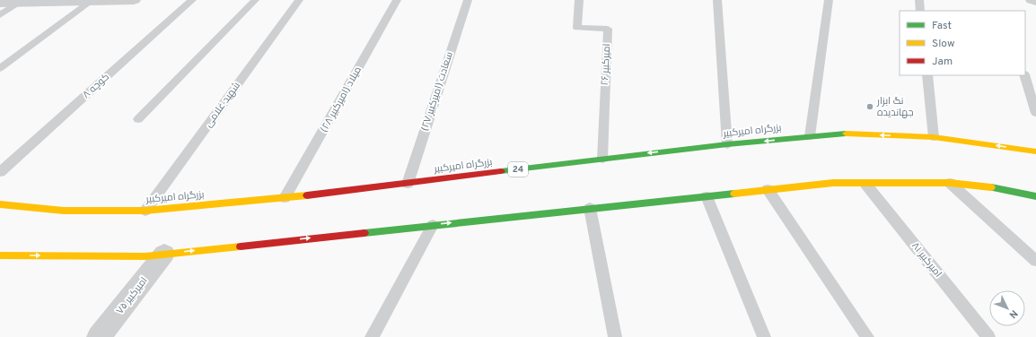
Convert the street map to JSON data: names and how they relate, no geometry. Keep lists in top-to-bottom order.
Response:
{
  "streets": {
    "main road": ["بزرگراه امیرکبیر", "24"],
    "street": ["امیرکبیر ۷۵"],
    "lane": [
      "امیرکبیر ۲۶",
      "کوچه ۸",
      "سعادت (امیرکبیر ۲۷)",
      "میلاد (امیرکبیر ۲۸)",
      "شهید غلامی",
      "امیرکبیر ۸۱"
    ]
  },
  "crossings": [
    ["امیرکبیر ۲۶", "بزرگراه امیرکبیر"],
    ["سعادت (امیرکبیر ۲۷)", "بزرگراه امیرکبیر"],
    ["میلاد (امیرکبیر ۲۸)", "بزرگراه امیرکبیر"],
    ["شهید غلامی", "بزرگراه امیرکبیر"]
  ],
  "places": ["نگ ابزار جهاندیده"],
  "legend": ["Fast", "Slow", "Jam"],
  "north": "bottom right"
}
